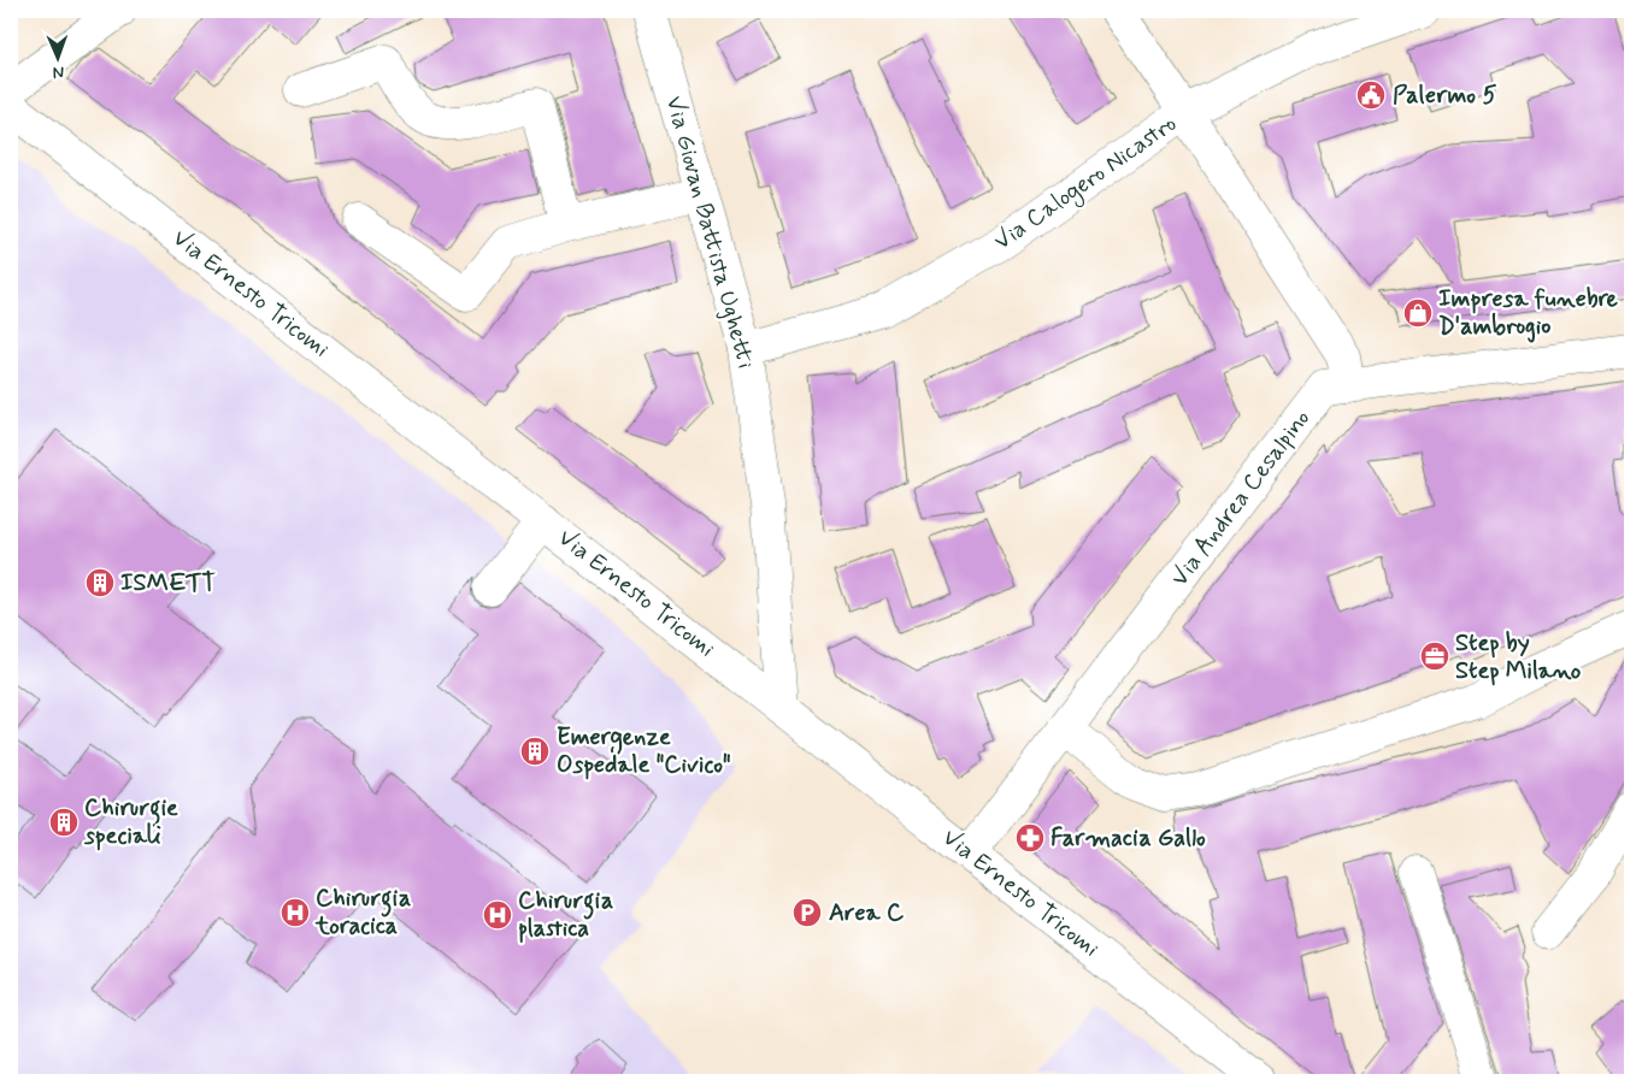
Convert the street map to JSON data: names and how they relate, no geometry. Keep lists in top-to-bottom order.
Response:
{
  "streets": {
    "street": [
      "Via Calogero Nicastro",
      "Via Giovan Battista Ughetti",
      "Via Ernesto Tricomi",
      "Via Andrea Cesalpino"
    ]
  },
  "crossings": [
    ["Via Calogero Nicastro", "Via Giovan Battista Ughetti"],
    ["Via Giovan Battista Ughetti", "Via Ernesto Tricomi"],
    ["Via Ernesto Tricomi", "Via Andrea Cesalpino"]
  ],
  "places": {
    "public building": ["Palermo 5"],
    "shop": ["Impresa funebre D'ambrogio"],
    "building": ["ISMETT", "Emergenze Ospedale \"Civico\"", "Chirurgie speciali"],
    "office": ["Step by Step Milano"],
    "pharmacy": ["Farmacia Gallo"],
    "hospital": ["Chirurgia toracica", "Chirurgia plastica"],
    "parking": ["Area C"]
  },
  "north": "bottom"
}
